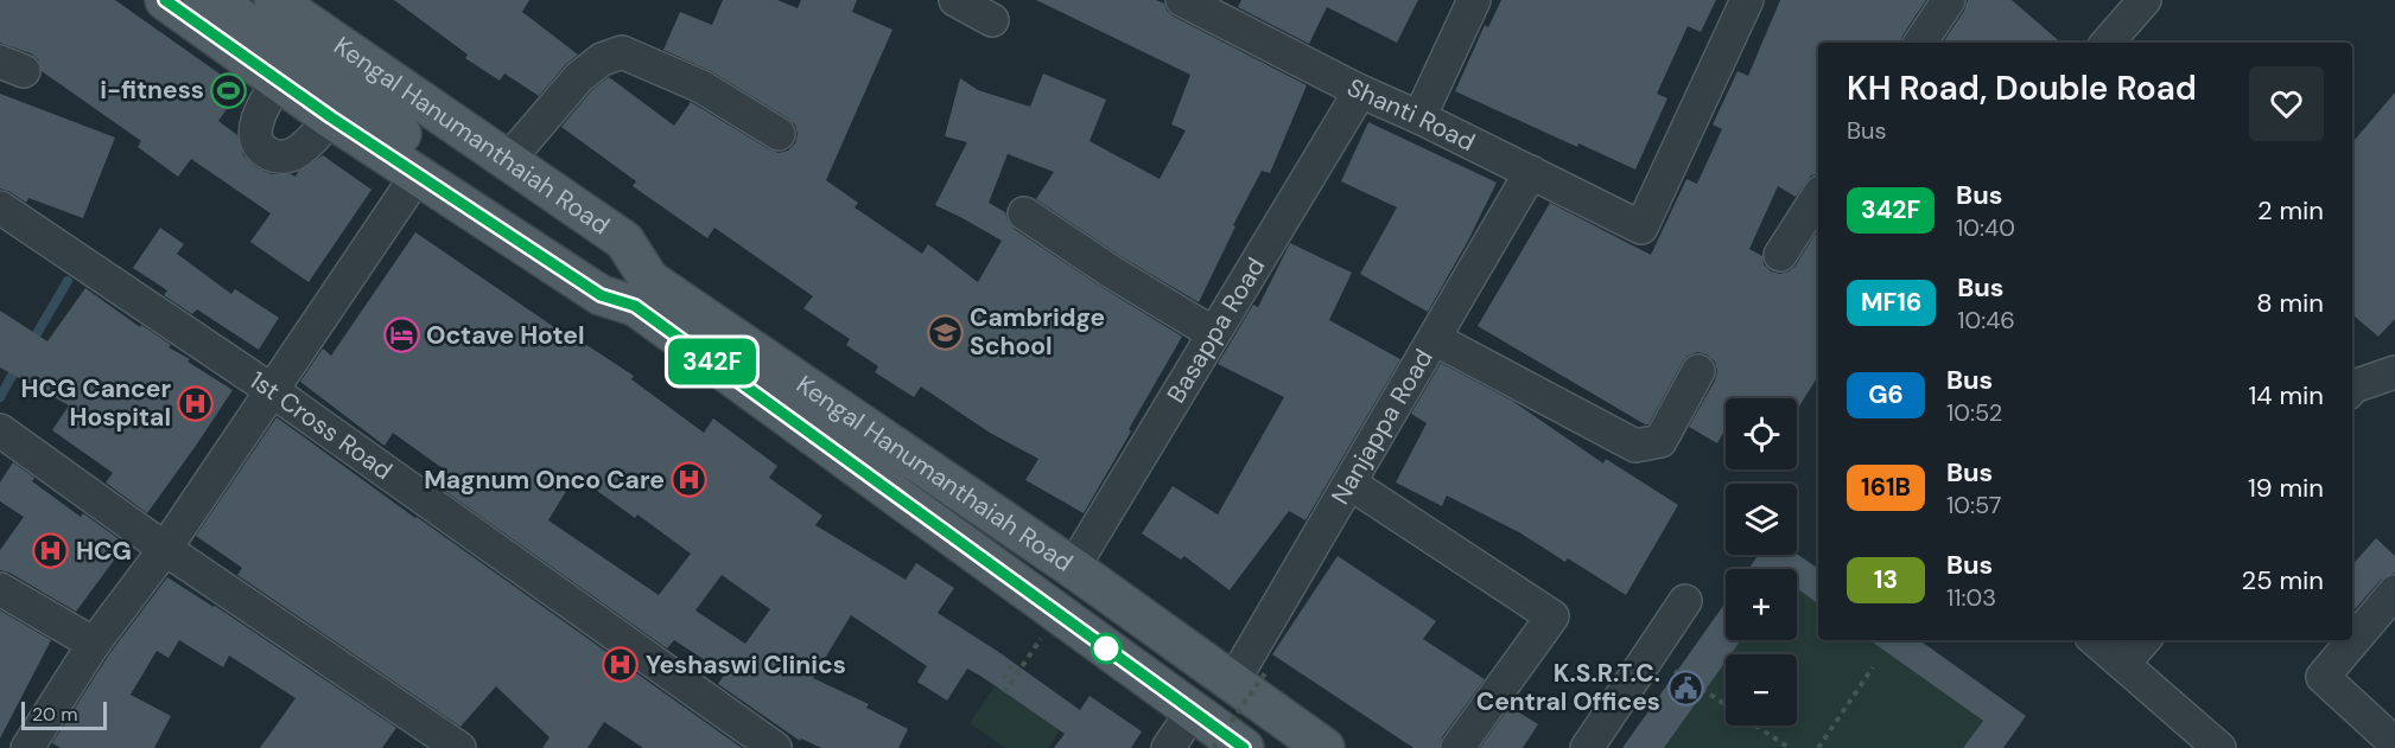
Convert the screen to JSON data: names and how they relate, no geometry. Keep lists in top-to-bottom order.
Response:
{
  "streets": {
    "main road": ["Kengal Hanumanthaiah Road"],
    "street": [
      "Shanti Road",
      "Basappa Road",
      "1st Cross Road",
      "Nanjappa Road"
    ]
  },
  "crossings": [
    ["Shanti Road", "Basappa Road"],
    ["Shanti Road", "Nanjappa Road"],
    ["Kengal Hanumanthaiah Road", "Basappa Road"],
    ["Kengal Hanumanthaiah Road", "Nanjappa Road"]
  ],
  "places": {
    "sports": ["i-fitness"],
    "school or university": ["Cambridge School"],
    "hotel": ["Octave Hotel"],
    "hospital": [
      "HCG Cancer Hospital",
      "Magnum Onco Care",
      "HCG",
      "Yeshaswi Clinics"
    ],
    "public building": ["K.S.R.T.C. Central Offices"]
  },
  "lines": ["bus line 342F"],
  "scale_bar": "20 m",
  "page": {
    "on_map": "342F",
    "heading": ["KH Road, Double Road", "Bus"],
    "list": [
      {
        "mark": "342F",
        "name": "Bus",
        "note": "10:40",
        "value": "2 min"
      },
      {
        "mark": "MF16",
        "name": "Bus",
        "note": "10:46",
        "value": "8 min"
      },
      {
        "mark": "G6",
        "name": "Bus",
        "note": "10:52",
        "value": "14 min"
      },
      {
        "mark": "161B",
        "name": "Bus",
        "note": "10:57",
        "value": "19 min"
      },
      {
        "mark": "13",
        "name": "Bus",
        "note": "11:03",
        "value": "25 min"
      }
    ],
    "map_buttons": ["+", "−"],
    "scale": "20 m"
  }
}
